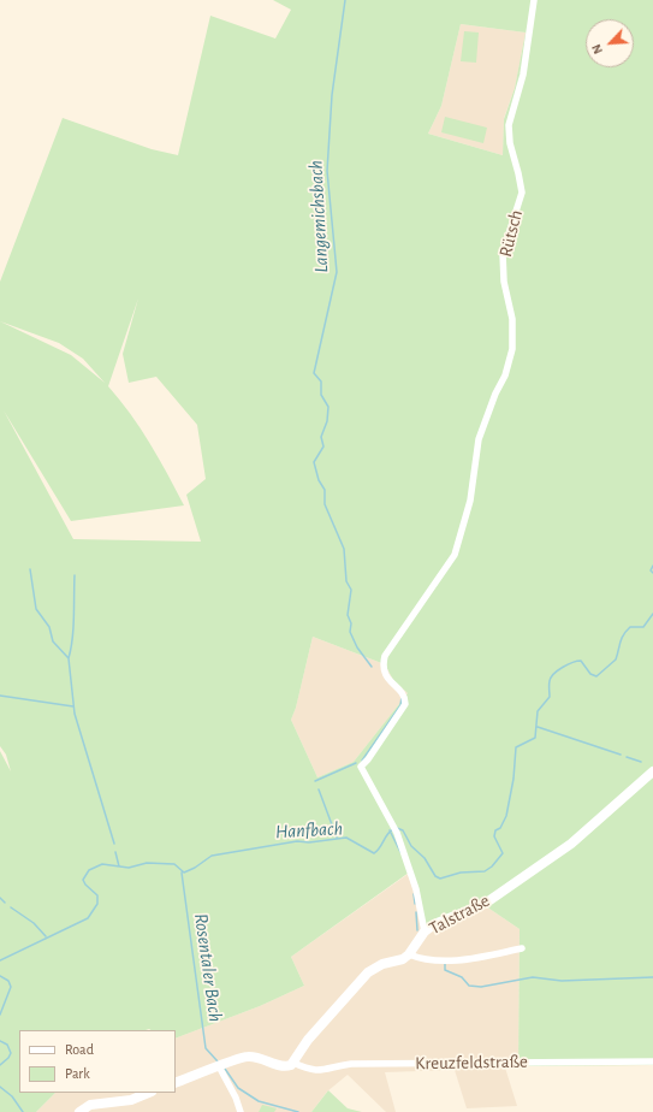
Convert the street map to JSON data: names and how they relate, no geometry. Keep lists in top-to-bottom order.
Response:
{
  "streets": {
    "main road": ["Talstraße"],
    "street": ["Rütsch", "Kreuzfeldstraße"]
  },
  "crossings": [
    ["Rütsch", "Talstraße"]
  ],
  "water": ["Langemichsbach", "Hanfbach", "Rosentaler Bach"],
  "legend": ["Road", "Park"],
  "north": "bottom left"
}
